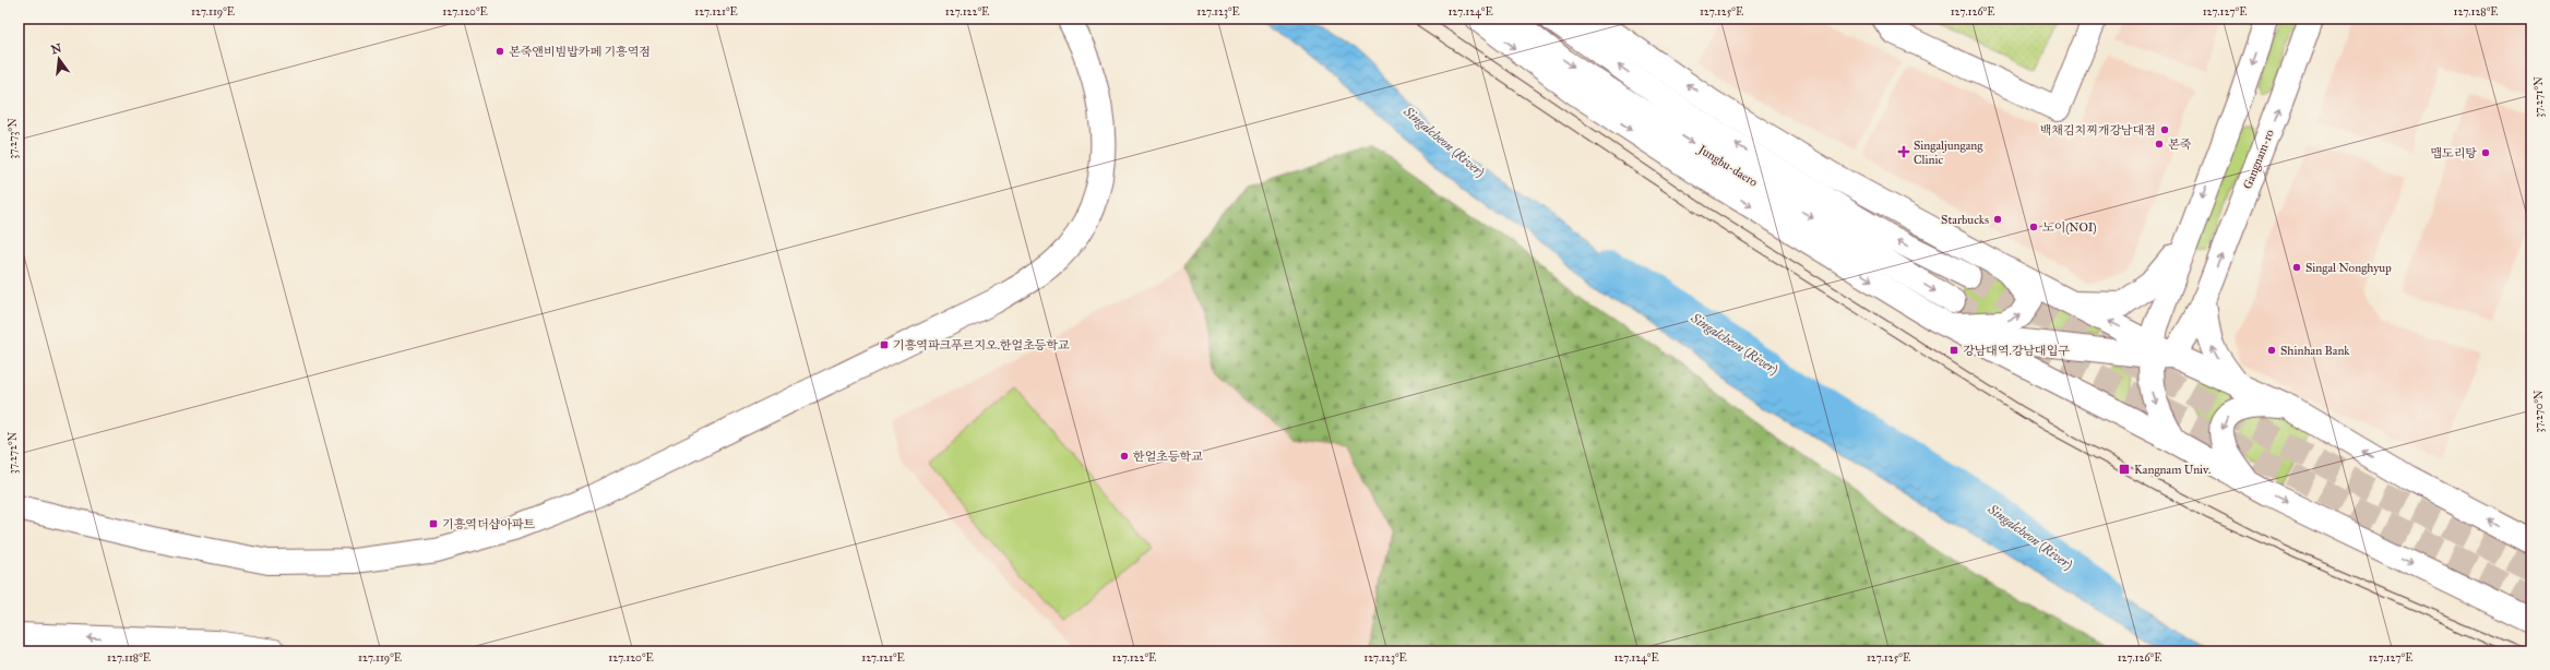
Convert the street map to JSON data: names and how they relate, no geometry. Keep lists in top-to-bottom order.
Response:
{
  "streets": {
    "main road": ["Gangnam-ro", "Jungbu-daero"]
  },
  "water": ["Singalcheon (River)"],
  "places": {
    "other": [
      "본죽앤비빔밥카페 기흥역점",
      "백채김치찌개강남대점",
      "본죽",
      "맵도리탕",
      "Starbucks",
      "노이(NOI)",
      "Singal Nonghyup",
      "Shinhan Bank",
      "한얼초등학교"
    ],
    "health": ["Singaljungang Clinic"],
    "transit": [
      "기흥역파크푸르지오.한얼초등학교",
      "강남대역.강남대입구",
      "Kangnam Univ.",
      "기흥역더샵아파트"
    ]
  },
  "north": "top",
  "coordinates": [
    "127.119°E",
    "127.120°E",
    "127.121°E",
    "127.122°E",
    "127.123°E",
    "127.124°E",
    "127.125°E",
    "127.126°E",
    "127.127°E",
    "127.128°E",
    "37.271°N",
    "37.273°N",
    "37.270°N",
    "37.272°N",
    "127.118°E"
  ]
}
